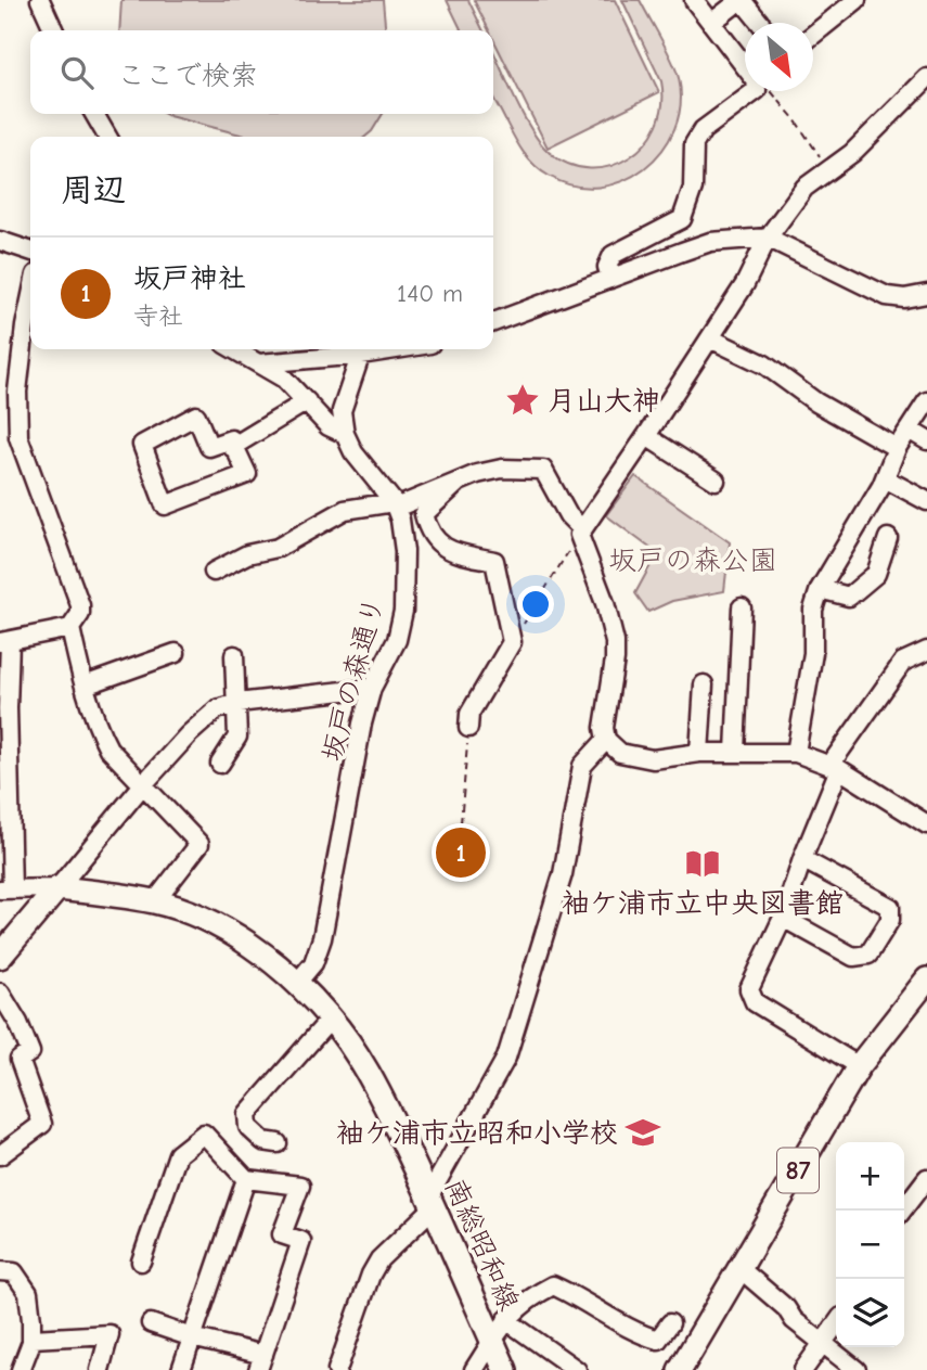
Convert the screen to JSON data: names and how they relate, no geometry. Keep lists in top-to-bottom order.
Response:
{
  "streets": {
    "main road": ["87", "南総昭和線"],
    "street": ["坂戸の森通り"]
  },
  "crossings": [
    ["坂戸の森通り", "南総昭和線"]
  ],
  "parks": ["坂戸の森公園"],
  "places": {
    "place": ["月山大神"],
    "library": ["袖ケ浦市立中央図書館"],
    "school or university": ["袖ケ浦市立昭和小学校"]
  },
  "north": "bottom right",
  "page": {
    "search": "ここで検索",
    "heading": "周辺",
    "list": [
      {
        "mark": "1",
        "name": "坂戸神社",
        "note": "寺社",
        "value": "140 m"
      }
    ],
    "pins": "1",
    "map_buttons": ["+", "−"]
  }
}
